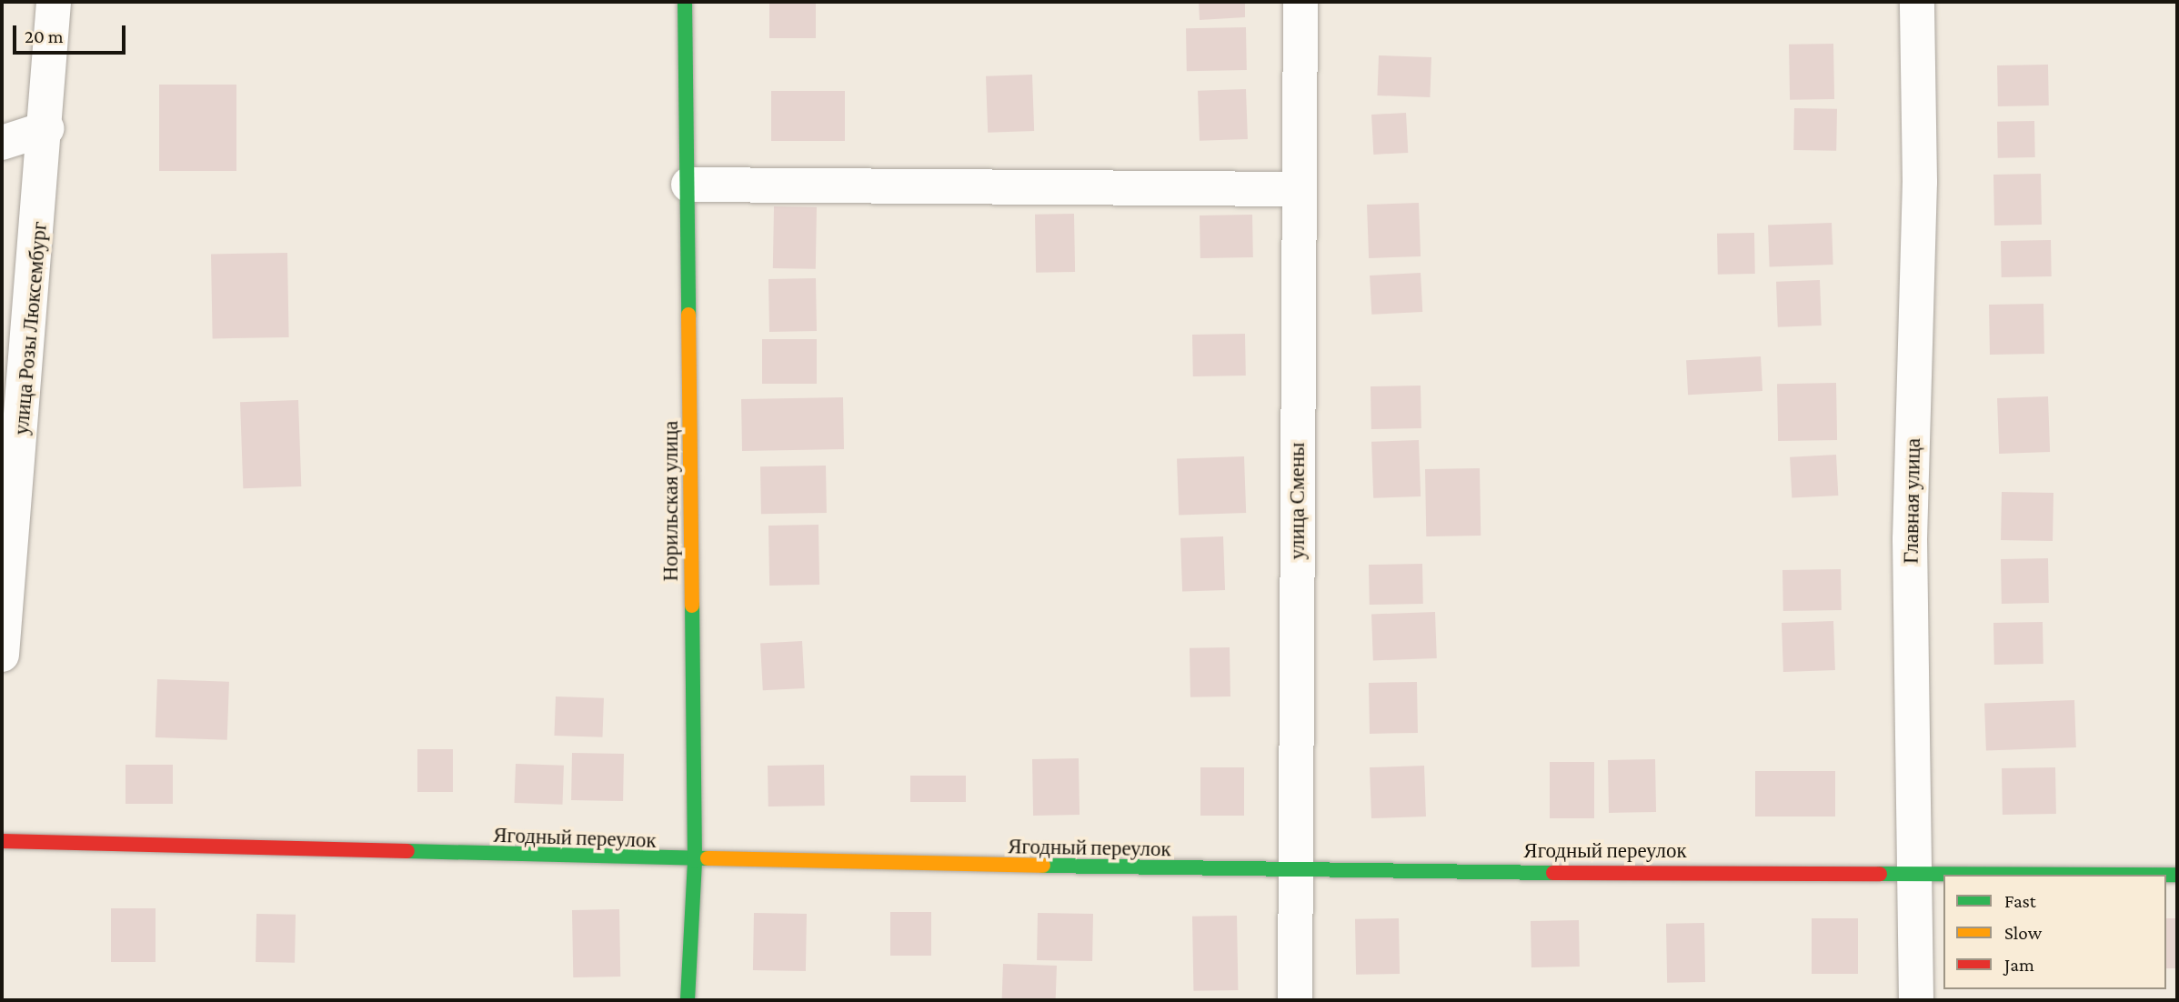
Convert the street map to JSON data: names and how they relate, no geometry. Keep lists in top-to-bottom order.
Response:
{
  "streets": {
    "street": [
      "улица Розы Люксембург",
      "Норильская улица",
      "улица Смены",
      "Главная улица",
      "Ягодный переулок"
    ]
  },
  "crossings": [
    ["Норильская улица", "Ягодный переулок"],
    ["улица Смены", "Ягодный переулок"],
    ["Главная улица", "Ягодный переулок"]
  ],
  "legend": ["Fast", "Slow", "Jam"],
  "scale_bar": "20 m"
}
